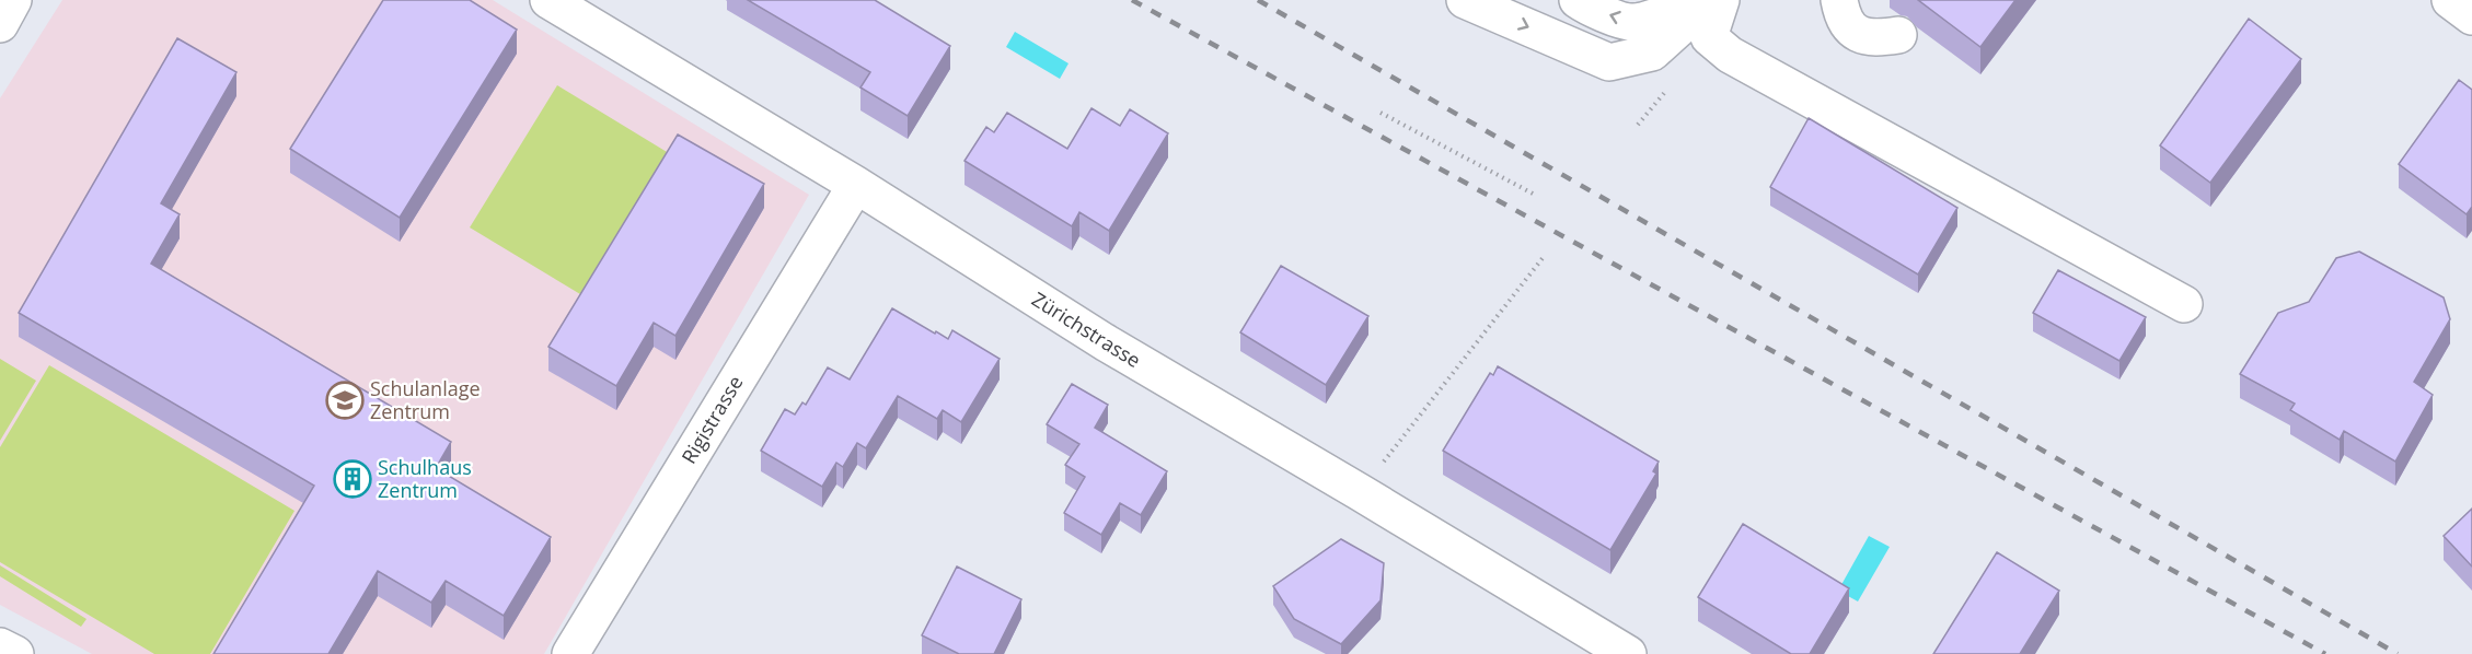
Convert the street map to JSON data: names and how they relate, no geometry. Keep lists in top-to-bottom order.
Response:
{
  "streets": {
    "street": ["Zürichstrasse", "Rigistrasse"]
  },
  "crossings": [
    ["Zürichstrasse", "Rigistrasse"]
  ],
  "places": {
    "school or university": ["Schulanlage Zentrum"],
    "building": ["Schulhaus Zentrum"]
  }
}
